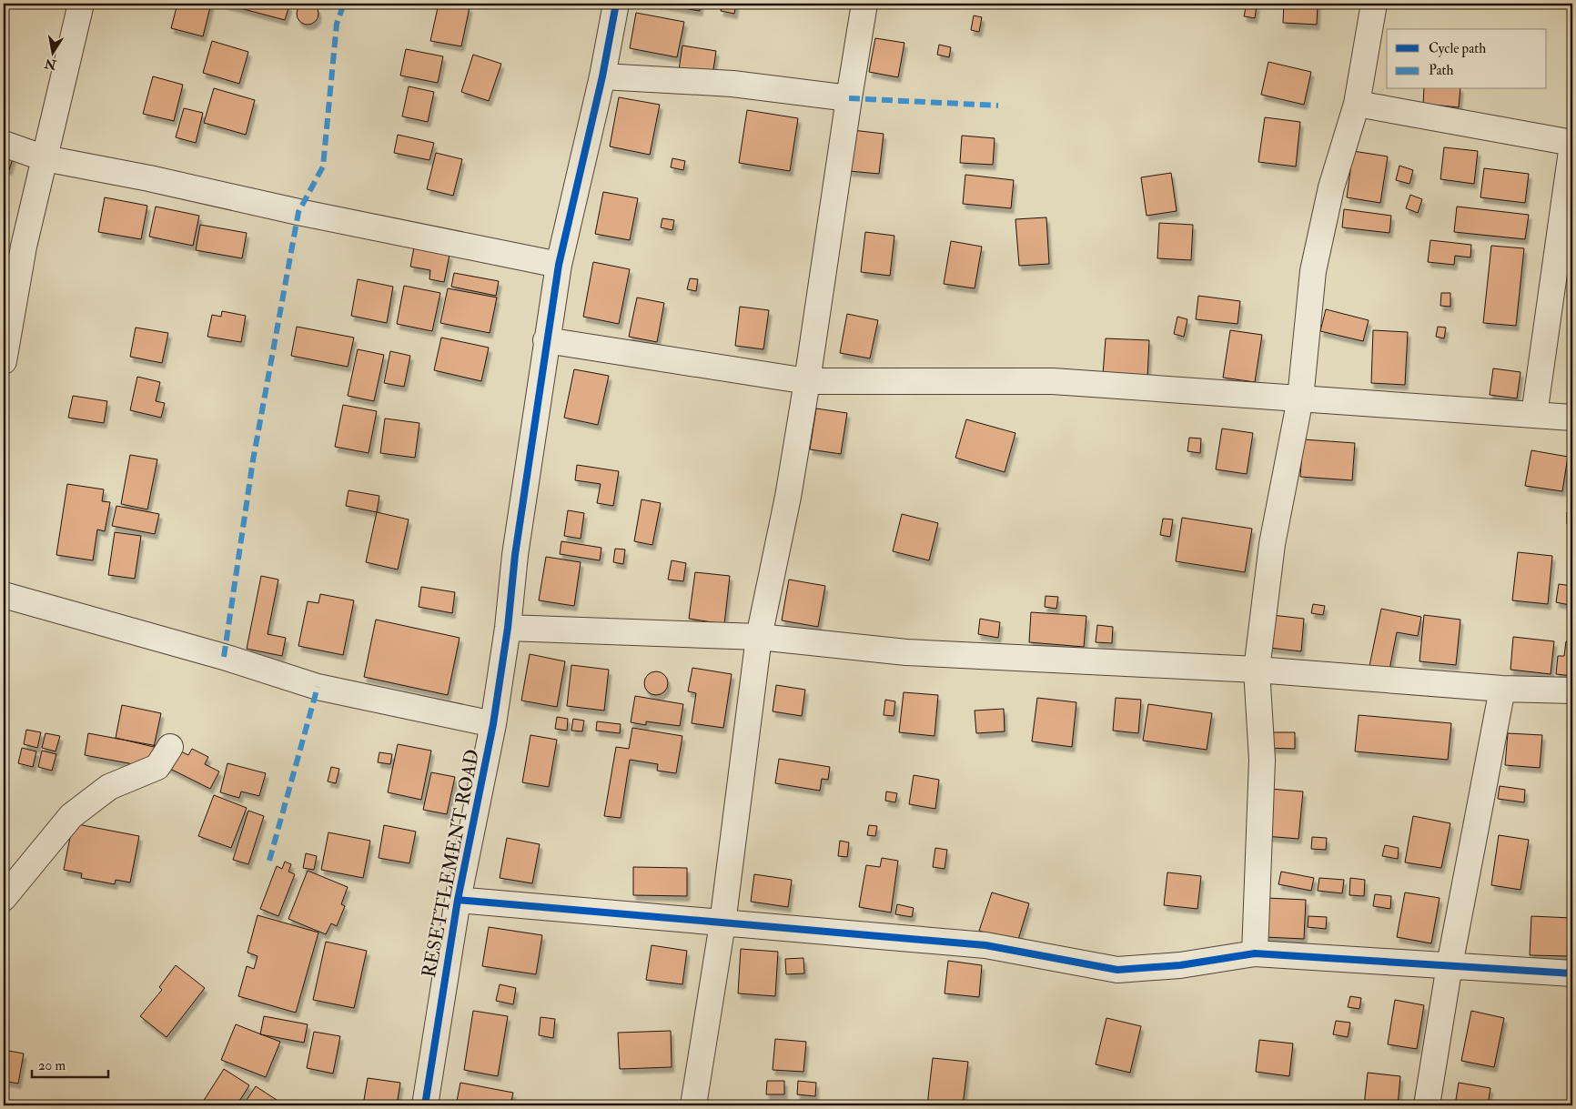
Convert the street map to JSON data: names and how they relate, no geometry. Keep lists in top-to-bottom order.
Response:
{
  "streets": {
    "street": ["RESETTLEMENT ROAD"]
  },
  "legend": ["Cycle path", "Path"],
  "scale_bar": "20 m",
  "north": "bottom"
}
